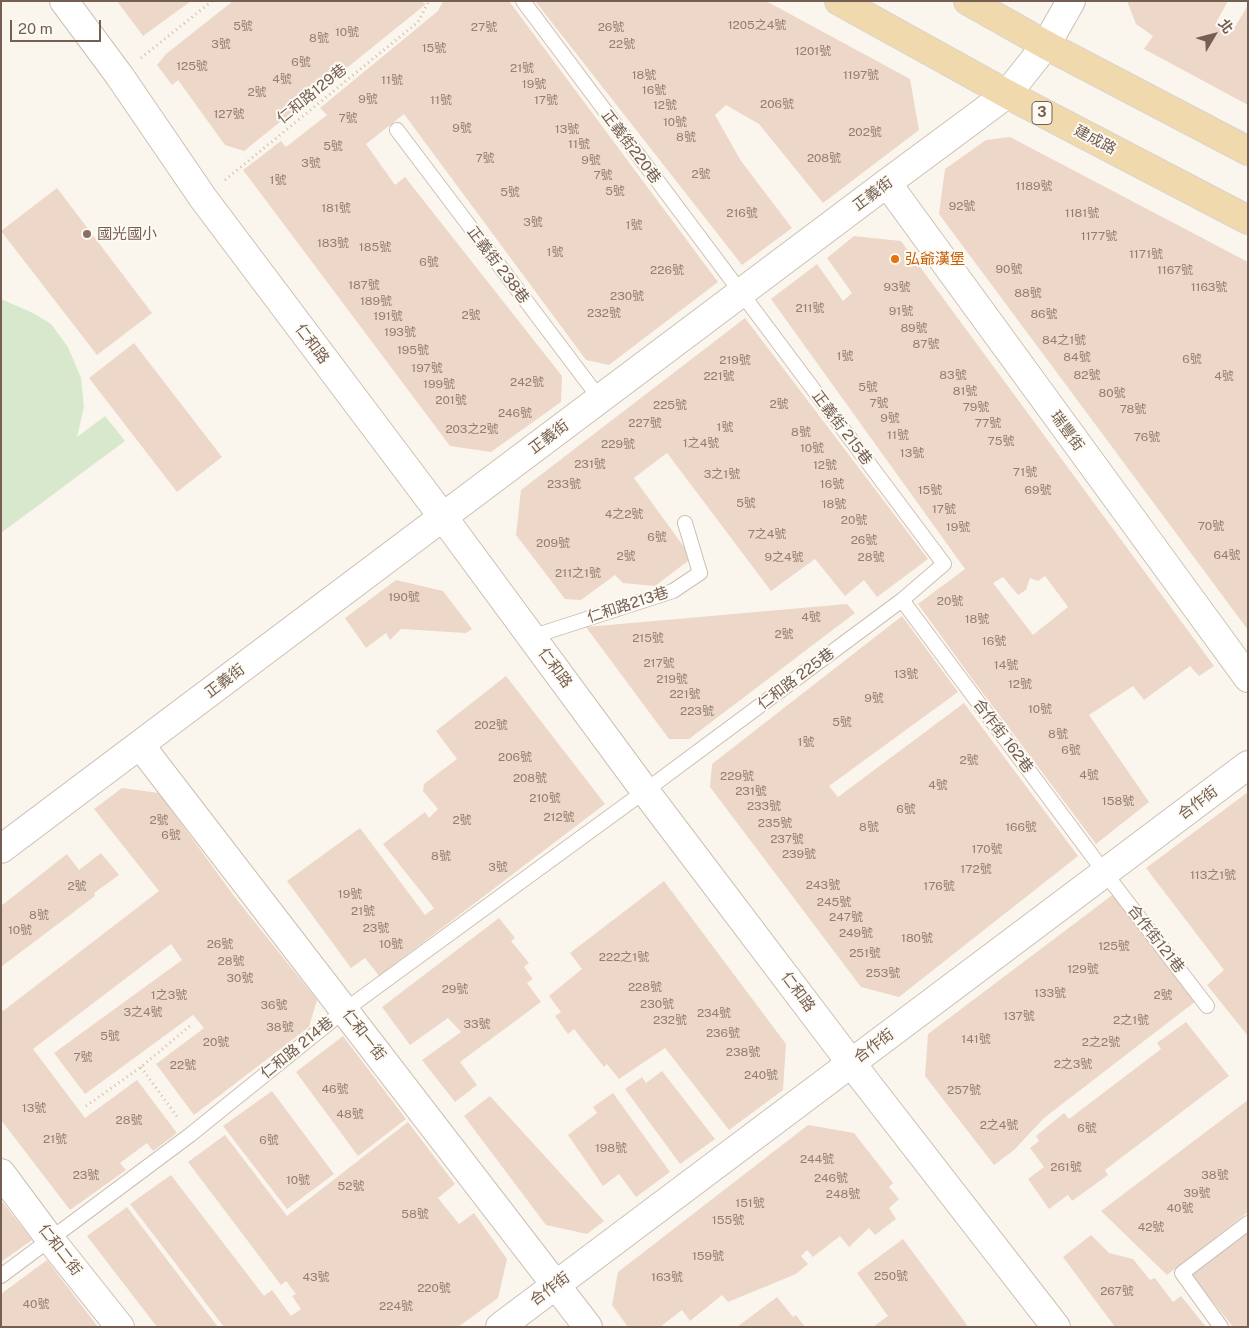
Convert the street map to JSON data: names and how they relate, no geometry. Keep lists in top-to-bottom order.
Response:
{
  "streets": {
    "main road": ["3", "建成路"],
    "street": [
      "正義街",
      "仁和路",
      "瑞豐街",
      "合作街",
      "仁和一街",
      "仁和二街"
    ],
    "lane": [
      "正義街220巷",
      "正義街 238巷",
      "正義街 215巷",
      "仁和路213巷",
      "仁和路 225巷",
      "合作街 162巷",
      "合作街121巷",
      "仁和路 214巷"
    ],
    "path": ["仁和路129巷"]
  },
  "crossings": [
    ["仁和路129巷", "仁和路"],
    ["建成路", "正義街"],
    ["正義街220巷", "正義街"],
    ["正義街220巷", "正義街 215巷"],
    ["正義街", "正義街 238巷"],
    ["正義街", "仁和路"],
    ["正義街", "正義街 215巷"],
    ["正義街", "瑞豐街"],
    ["正義街", "仁和一街"],
    ["仁和路", "仁和路213巷"],
    ["仁和路", "仁和路 225巷"],
    ["仁和路", "合作街"],
    ["仁和路", "仁和路 214巷"],
    ["正義街 215巷", "仁和路 225巷"],
    ["仁和路 225巷", "合作街 162巷"],
    ["仁和路 225巷", "仁和路 214巷"],
    ["合作街 162巷", "合作街"],
    ["合作街 162巷", "合作街121巷"],
    ["合作街", "合作街121巷"],
    ["合作街", "仁和一街"],
    ["仁和一街", "仁和路 214巷"],
    ["仁和路 214巷", "仁和二街"]
  ],
  "places": ["國光國小", "弘爺漢堡"],
  "house_numbers": [
    "1205之4號",
    "5號",
    "27號",
    "26號",
    "10號",
    "8號",
    "3號",
    "22號",
    "15號",
    "1201號",
    "6號",
    "125號",
    "21號",
    "18號",
    "1197號",
    "4號",
    "11號",
    "19號",
    "16號",
    "2號",
    "9號",
    "11號",
    "17號",
    "206號",
    "12號",
    "127號",
    "7號",
    "10號",
    "9號",
    "13號",
    "202號",
    "8號",
    "11號",
    "5號",
    "7號",
    "208號",
    "9號",
    "3號",
    "2號",
    "7號",
    "1號",
    "1189號",
    "5號",
    "5號",
    "92號",
    "181號",
    "216號",
    "1181號",
    "3號",
    "1號",
    "1177號",
    "183號",
    "185號",
    "1號",
    "1171號",
    "6號",
    "90號",
    "226號",
    "1167號",
    "187號",
    "93號",
    "1163號",
    "88號",
    "230號",
    "189號",
    "211號",
    "91號",
    "232號",
    "86號",
    "2號",
    "191號",
    "89號",
    "193號",
    "84之1號",
    "87號",
    "195號",
    "1號",
    "84號",
    "6號",
    "219號",
    "197號",
    "83號",
    "82號",
    "221號",
    "4號",
    "242號",
    "199號",
    "5號",
    "81號",
    "80號",
    "201號",
    "7號",
    "2號",
    "225號",
    "79號",
    "78號",
    "246號",
    "9號",
    "227號",
    "77號",
    "1號",
    "203之2號",
    "8號",
    "11號",
    "76號",
    "75號",
    "1之4號",
    "229號",
    "10號",
    "13號",
    "231號",
    "12號",
    "71號",
    "3之1號",
    "233號",
    "16號",
    "15號",
    "69號",
    "5號",
    "18號",
    "17號",
    "4之2號",
    "20號",
    "70號",
    "19號",
    "7之4號",
    "6號",
    "26號",
    "209號",
    "64號",
    "2號",
    "9之4號",
    "28號",
    "211之1號",
    "190號",
    "20號",
    "4號",
    "18號",
    "2號",
    "215號",
    "16號",
    "217號",
    "14號",
    "13號",
    "219號",
    "12號",
    "221號",
    "9號",
    "10號",
    "223號",
    "5號",
    "202號",
    "8號",
    "1號",
    "6號",
    "206號",
    "2號",
    "4號",
    "229號",
    "208號",
    "4號",
    "231號",
    "210號",
    "158號",
    "233號",
    "6號",
    "212號",
    "2號",
    "2號",
    "235號",
    "8號",
    "166號",
    "6號",
    "237號",
    "170號",
    "239號",
    "8號",
    "3號",
    "172號",
    "113之1號",
    "243號",
    "2號",
    "176號",
    "19號",
    "245號",
    "21號",
    "8號",
    "247號",
    "23號",
    "10號",
    "249號",
    "180號",
    "26號",
    "10號",
    "125號",
    "251號",
    "222之1號",
    "28號",
    "129號",
    "253號",
    "30號",
    "228號",
    "29號",
    "133號",
    "1之3號",
    "2號",
    "230號",
    "36號",
    "3之4號",
    "234號",
    "137號",
    "232號",
    "2之1號",
    "33號",
    "38號",
    "236號",
    "5號",
    "141號",
    "20號",
    "2之2號",
    "238號",
    "7號",
    "2之3號",
    "22號",
    "240號",
    "46號",
    "257號",
    "13號",
    "48號",
    "28號",
    "2之4號",
    "6號",
    "21號",
    "6號",
    "198號",
    "244號",
    "261號",
    "23號",
    "38號",
    "246號",
    "10號",
    "52號",
    "39號",
    "248號",
    "151號",
    "40號",
    "58號",
    "155號",
    "42號",
    "159號",
    "250號",
    "43號",
    "163號",
    "220號",
    "267號",
    "40號",
    "224號"
  ],
  "scale_bar": "20 m",
  "north": "top right"
}
